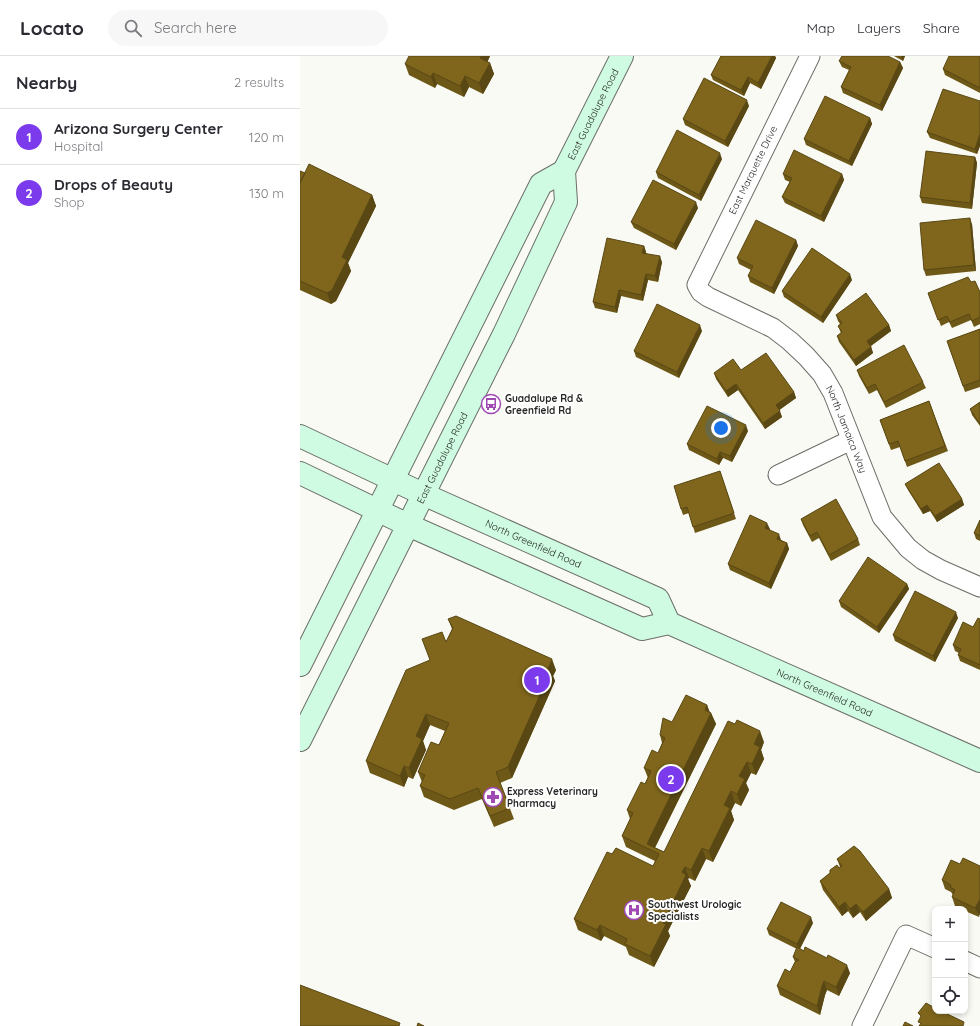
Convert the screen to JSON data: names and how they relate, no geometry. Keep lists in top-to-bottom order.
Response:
{
  "streets": {
    "main road": ["East Guadalupe Road", "North Greenfield Road"],
    "street": ["East Marquette Drive", "North Jamaica Way"]
  },
  "crossings": [
    ["East Guadalupe Road", "North Greenfield Road"],
    ["East Marquette Drive", "North Jamaica Way"]
  ],
  "places": {
    "bus stop": ["Guadalupe Rd & Greenfield Rd"],
    "pharmacy": ["Express Veterinary Pharmacy"],
    "hospital": ["Southwest Urologic Specialists"]
  },
  "page": {
    "header": "Locato",
    "search": "Search here",
    "nav": ["Map", "Layers", "Share"],
    "heading": ["Nearby", "2 results"],
    "list": [
      {
        "mark": "1",
        "name": "Arizona Surgery Center",
        "note": "Hospital",
        "value": "120 m"
      },
      {
        "mark": "2",
        "name": "Drops of Beauty",
        "note": "Shop",
        "value": "130 m"
      }
    ],
    "pins": ["1", "2"],
    "map_buttons": ["+", "−"]
  }
}
